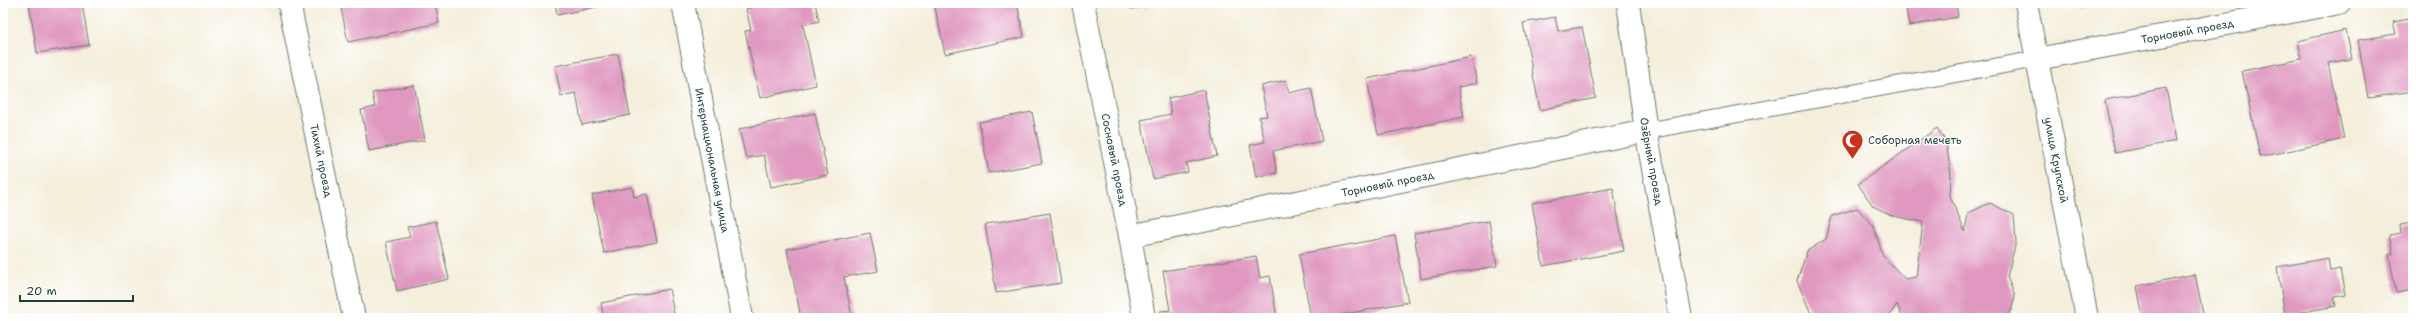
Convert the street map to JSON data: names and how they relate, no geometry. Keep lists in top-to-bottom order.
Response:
{
  "streets": {
    "street": [
      "Торновый проезд",
      "Тихий проезд",
      "Интернациональная улица",
      "Сосновый проезд",
      "улица Крупской",
      "Озёрный проезд"
    ]
  },
  "crossings": [
    ["Торновый проезд", "Сосновый проезд"],
    ["Торновый проезд", "улица Крупской"],
    ["Торновый проезд", "Озёрный проезд"]
  ],
  "places": {
    "mosque": ["Cоборная мечеть"]
  },
  "scale_bar": "20 m"
}
